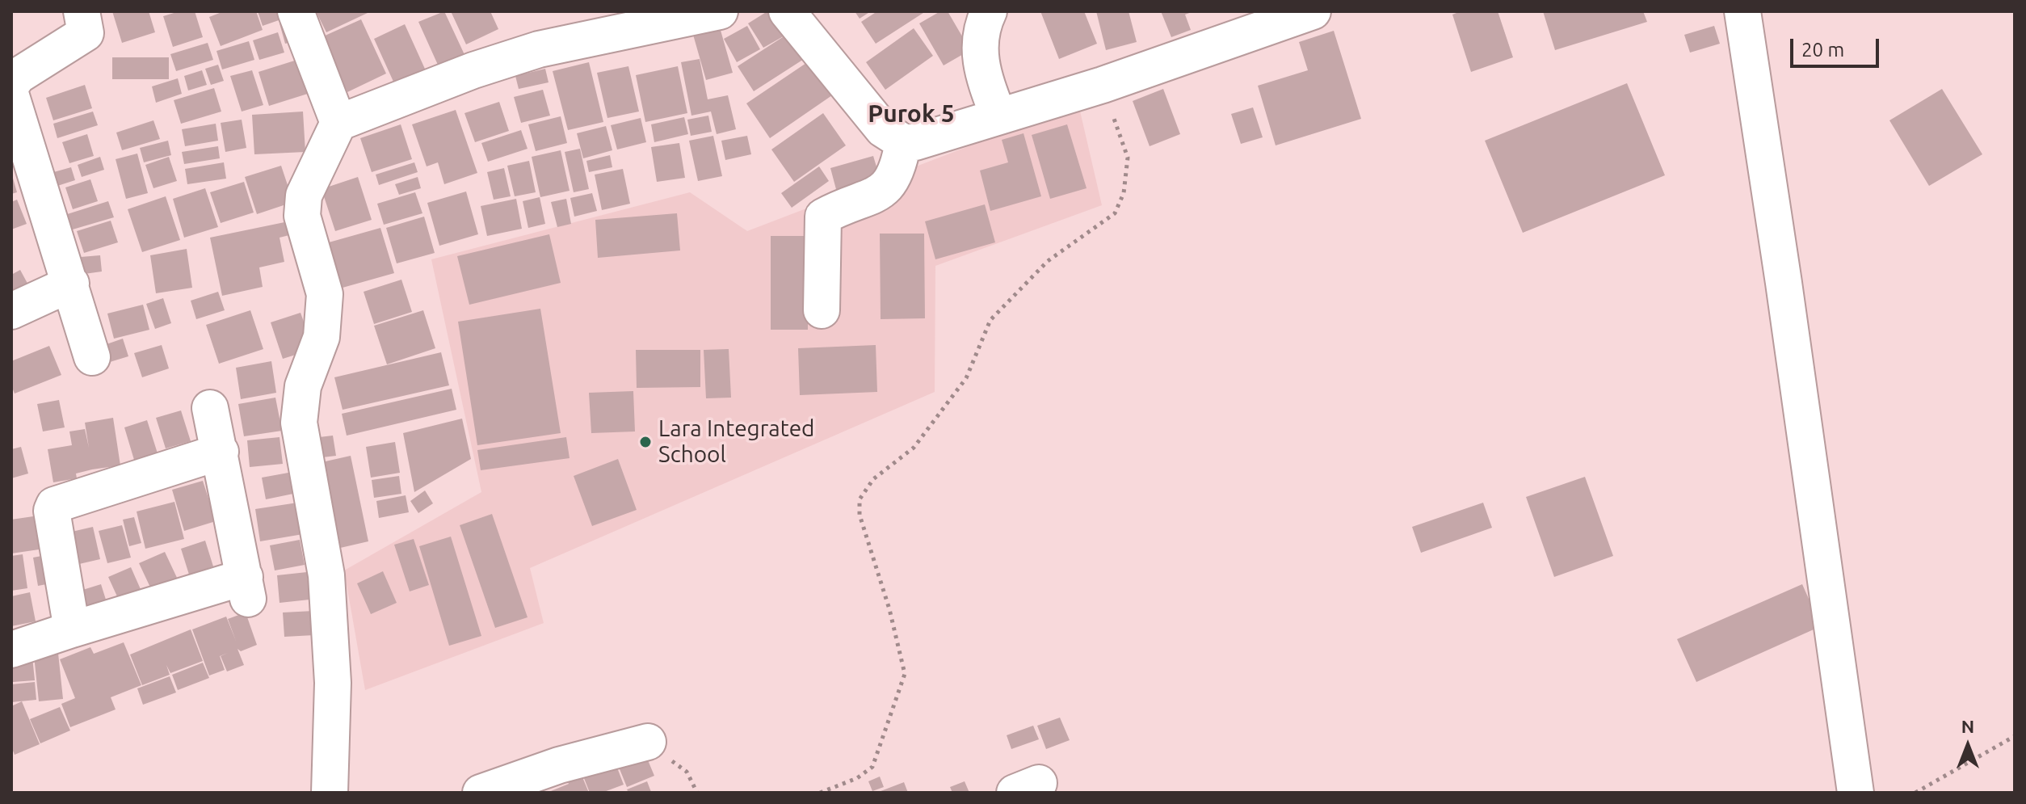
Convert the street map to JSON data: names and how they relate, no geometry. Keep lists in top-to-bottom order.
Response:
{
  "districts": ["Purok 5"],
  "places": ["Lara Integrated School"],
  "scale_bar": "20 m",
  "north": "top"
}
